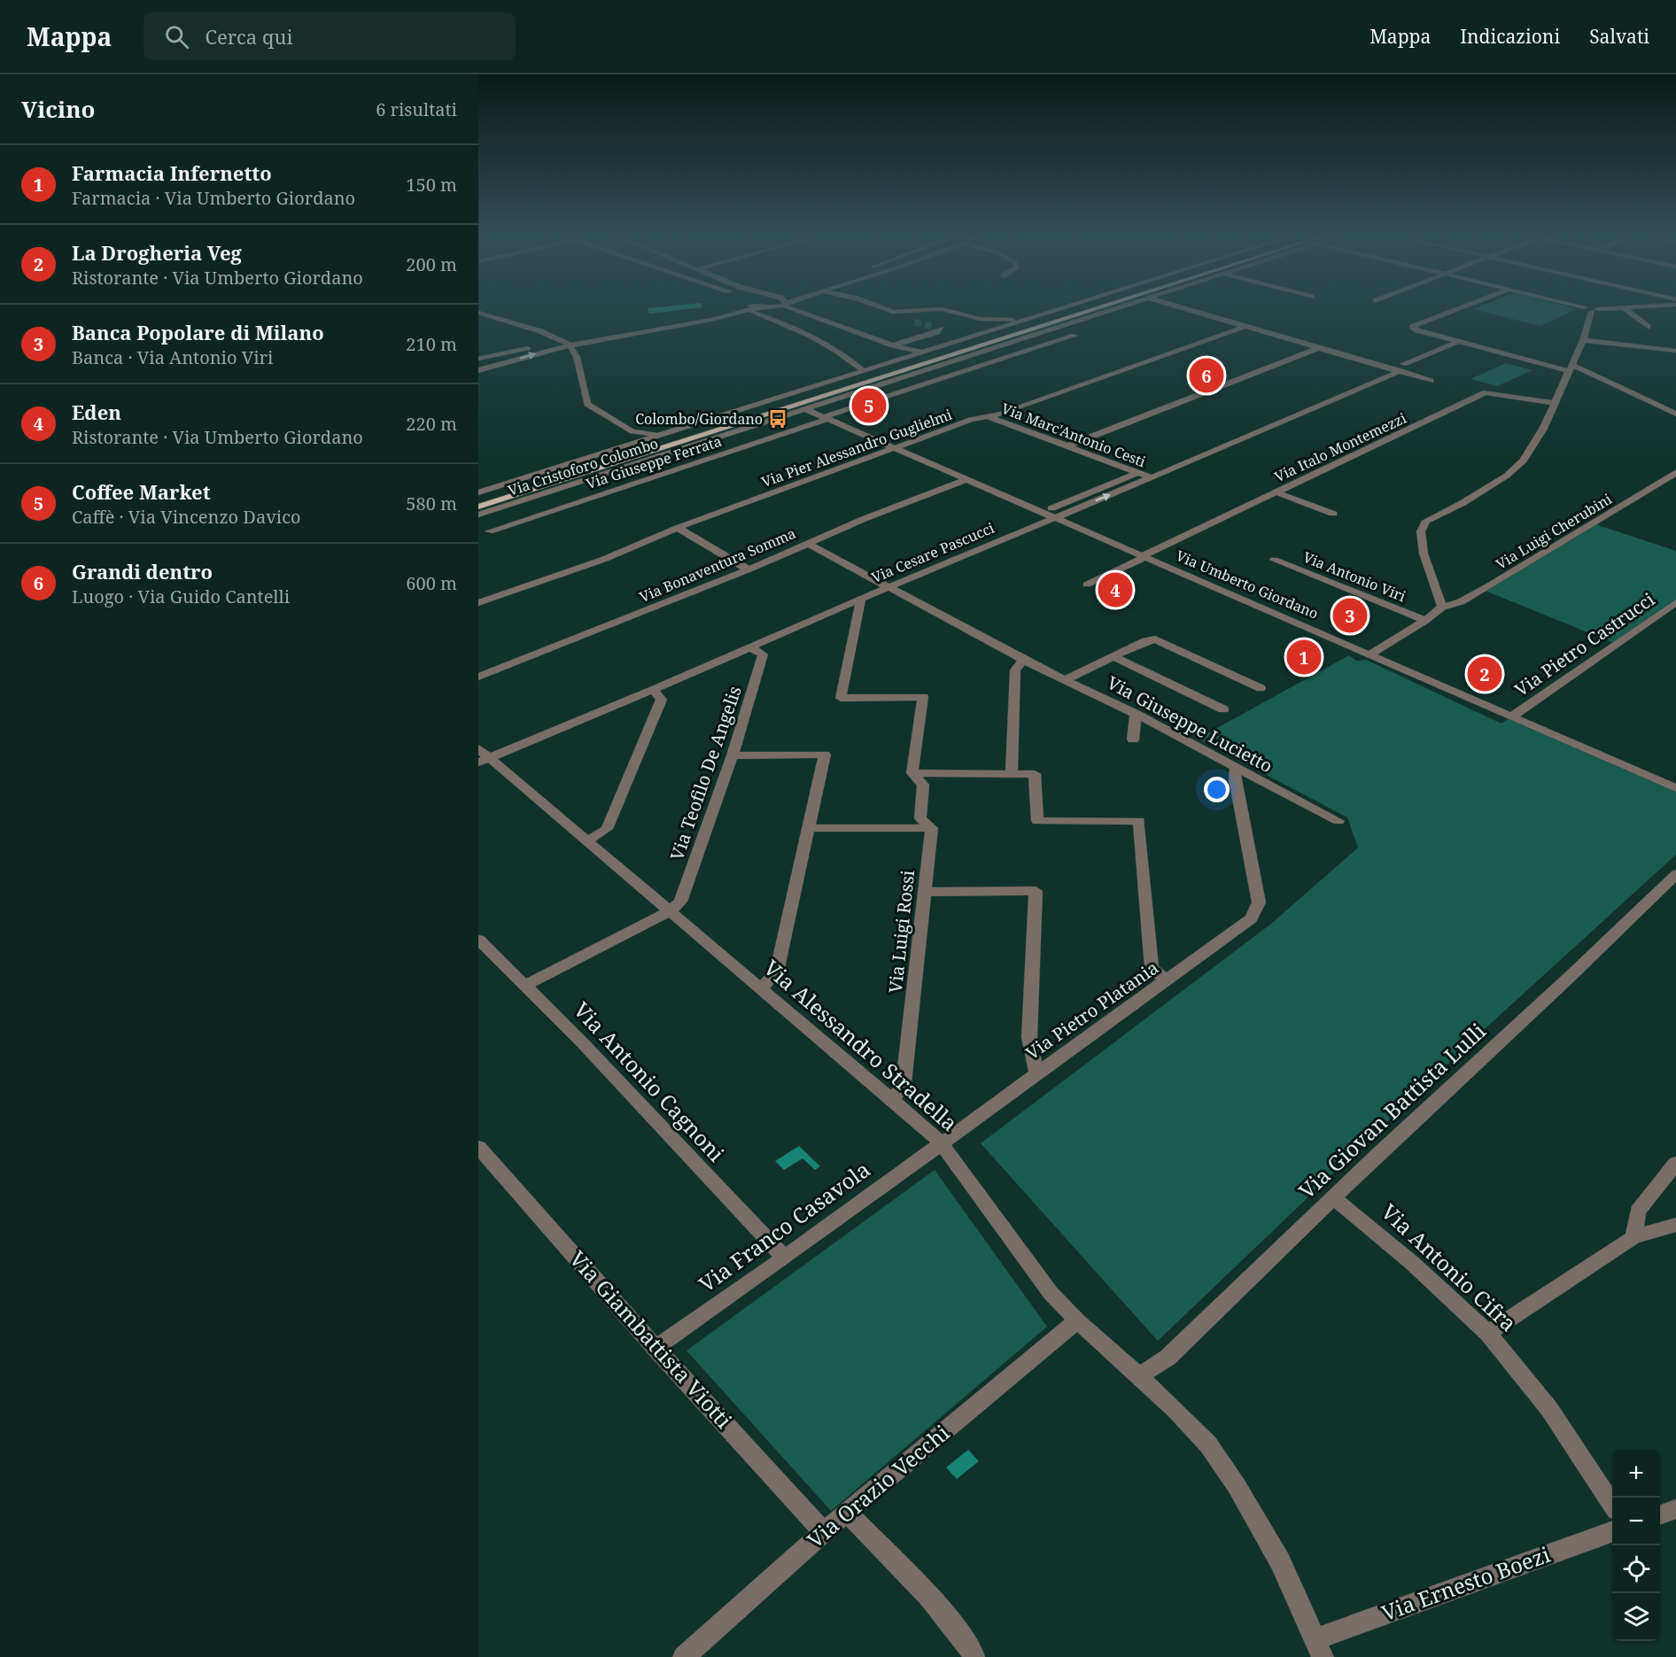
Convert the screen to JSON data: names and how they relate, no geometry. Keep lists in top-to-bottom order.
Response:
{
  "streets": {
    "main road": ["Via Cristoforo Colombo"],
    "street": [
      "Via Marc'Antonio Cesti",
      "Via Italo Montemezzi",
      "Via Pier Alessandro Guglielmi",
      "Via Giuseppe Ferrata",
      "Via Luigi Cherubini",
      "Via Cesare Pascucci",
      "Via Bonaventura Somma",
      "Via Antonio Viri",
      "Via Umberto Giordano",
      "Via Pietro Castrucci",
      "Via Giuseppe Lucietto",
      "Via Teofilo De Angelis",
      "Via Luigi Rossi",
      "Via Pietro Platania",
      "Via Alessandro Stradella",
      "Via Antonio Cagnoni",
      "Via Giovan Battista Lulli",
      "Via Franco Casavola",
      "Via Antonio Cifra",
      "Via Giambattista Viotti",
      "Via Orazio Vecchi",
      "Via Ernesto Boezi"
    ]
  },
  "crossings": [
    ["Via Marc'Antonio Cesti", "Via Pier Alessandro Guglielmi"],
    ["Via Marc'Antonio Cesti", "Via Cesare Pascucci"],
    ["Via Italo Montemezzi", "Via Umberto Giordano"],
    ["Via Pier Alessandro Guglielmi", "Via Umberto Giordano"],
    ["Via Giuseppe Ferrata", "Via Umberto Giordano"],
    ["Via Cristoforo Colombo", "Via Umberto Giordano"],
    ["Via Cesare Pascucci", "Via Umberto Giordano"],
    ["Via Cesare Pascucci", "Via Giuseppe Lucietto"],
    ["Via Cesare Pascucci", "Via Teofilo De Angelis"],
    ["Via Cesare Pascucci", "Via Alessandro Stradella"],
    ["Via Bonaventura Somma", "Via Umberto Giordano"],
    ["Via Bonaventura Somma", "Via Giuseppe Lucietto"],
    ["Via Umberto Giordano", "Via Pietro Castrucci"],
    ["Via Giuseppe Lucietto", "Via Pietro Platania"],
    ["Via Teofilo De Angelis", "Via Alessandro Stradella"],
    ["Via Luigi Rossi", "Via Alessandro Stradella"],
    ["Via Pietro Platania", "Via Alessandro Stradella"],
    ["Via Pietro Platania", "Via Franco Casavola"],
    ["Via Alessandro Stradella", "Via Giovan Battista Lulli"],
    ["Via Alessandro Stradella", "Via Franco Casavola"],
    ["Via Alessandro Stradella", "Via Orazio Vecchi"],
    ["Via Alessandro Stradella", "Via Ernesto Boezi"],
    ["Via Antonio Cagnoni", "Via Franco Casavola"],
    ["Via Giovan Battista Lulli", "Via Antonio Cifra"],
    ["Via Franco Casavola", "Via Giambattista Viotti"],
    ["Via Giambattista Viotti", "Via Orazio Vecchi"]
  ],
  "places": {
    "bus stop": ["Colombo/Giordano"]
  },
  "page": {
    "header": "Mappa",
    "search": "Cerca qui",
    "nav": ["Mappa", "Indicazioni", "Salvati"],
    "heading": ["Vicino", "6 risultati"],
    "list": [
      {
        "mark": "1",
        "name": "Farmacia Infernetto",
        "note": "Farmacia · Via Umberto Giordano",
        "value": "150 m"
      },
      {
        "mark": "2",
        "name": "La Drogheria Veg",
        "note": "Ristorante · Via Umberto Giordano",
        "value": "200 m"
      },
      {
        "mark": "3",
        "name": "Banca Popolare di Milano",
        "note": "Banca · Via Antonio Viri",
        "value": "210 m"
      },
      {
        "mark": "4",
        "name": "Eden",
        "note": "Ristorante · Via Umberto Giordano",
        "value": "220 m"
      },
      {
        "mark": "5",
        "name": "Coffee Market",
        "note": "Caffè · Via Vincenzo Davico",
        "value": "580 m"
      },
      {
        "mark": "6",
        "name": "Grandi dentro",
        "note": "Luogo · Via Guido Cantelli",
        "value": "600 m"
      }
    ],
    "pins": [
      "6",
      "5",
      "4",
      "3",
      "1",
      "2"
    ],
    "map_buttons": ["+", "−"]
  }
}
